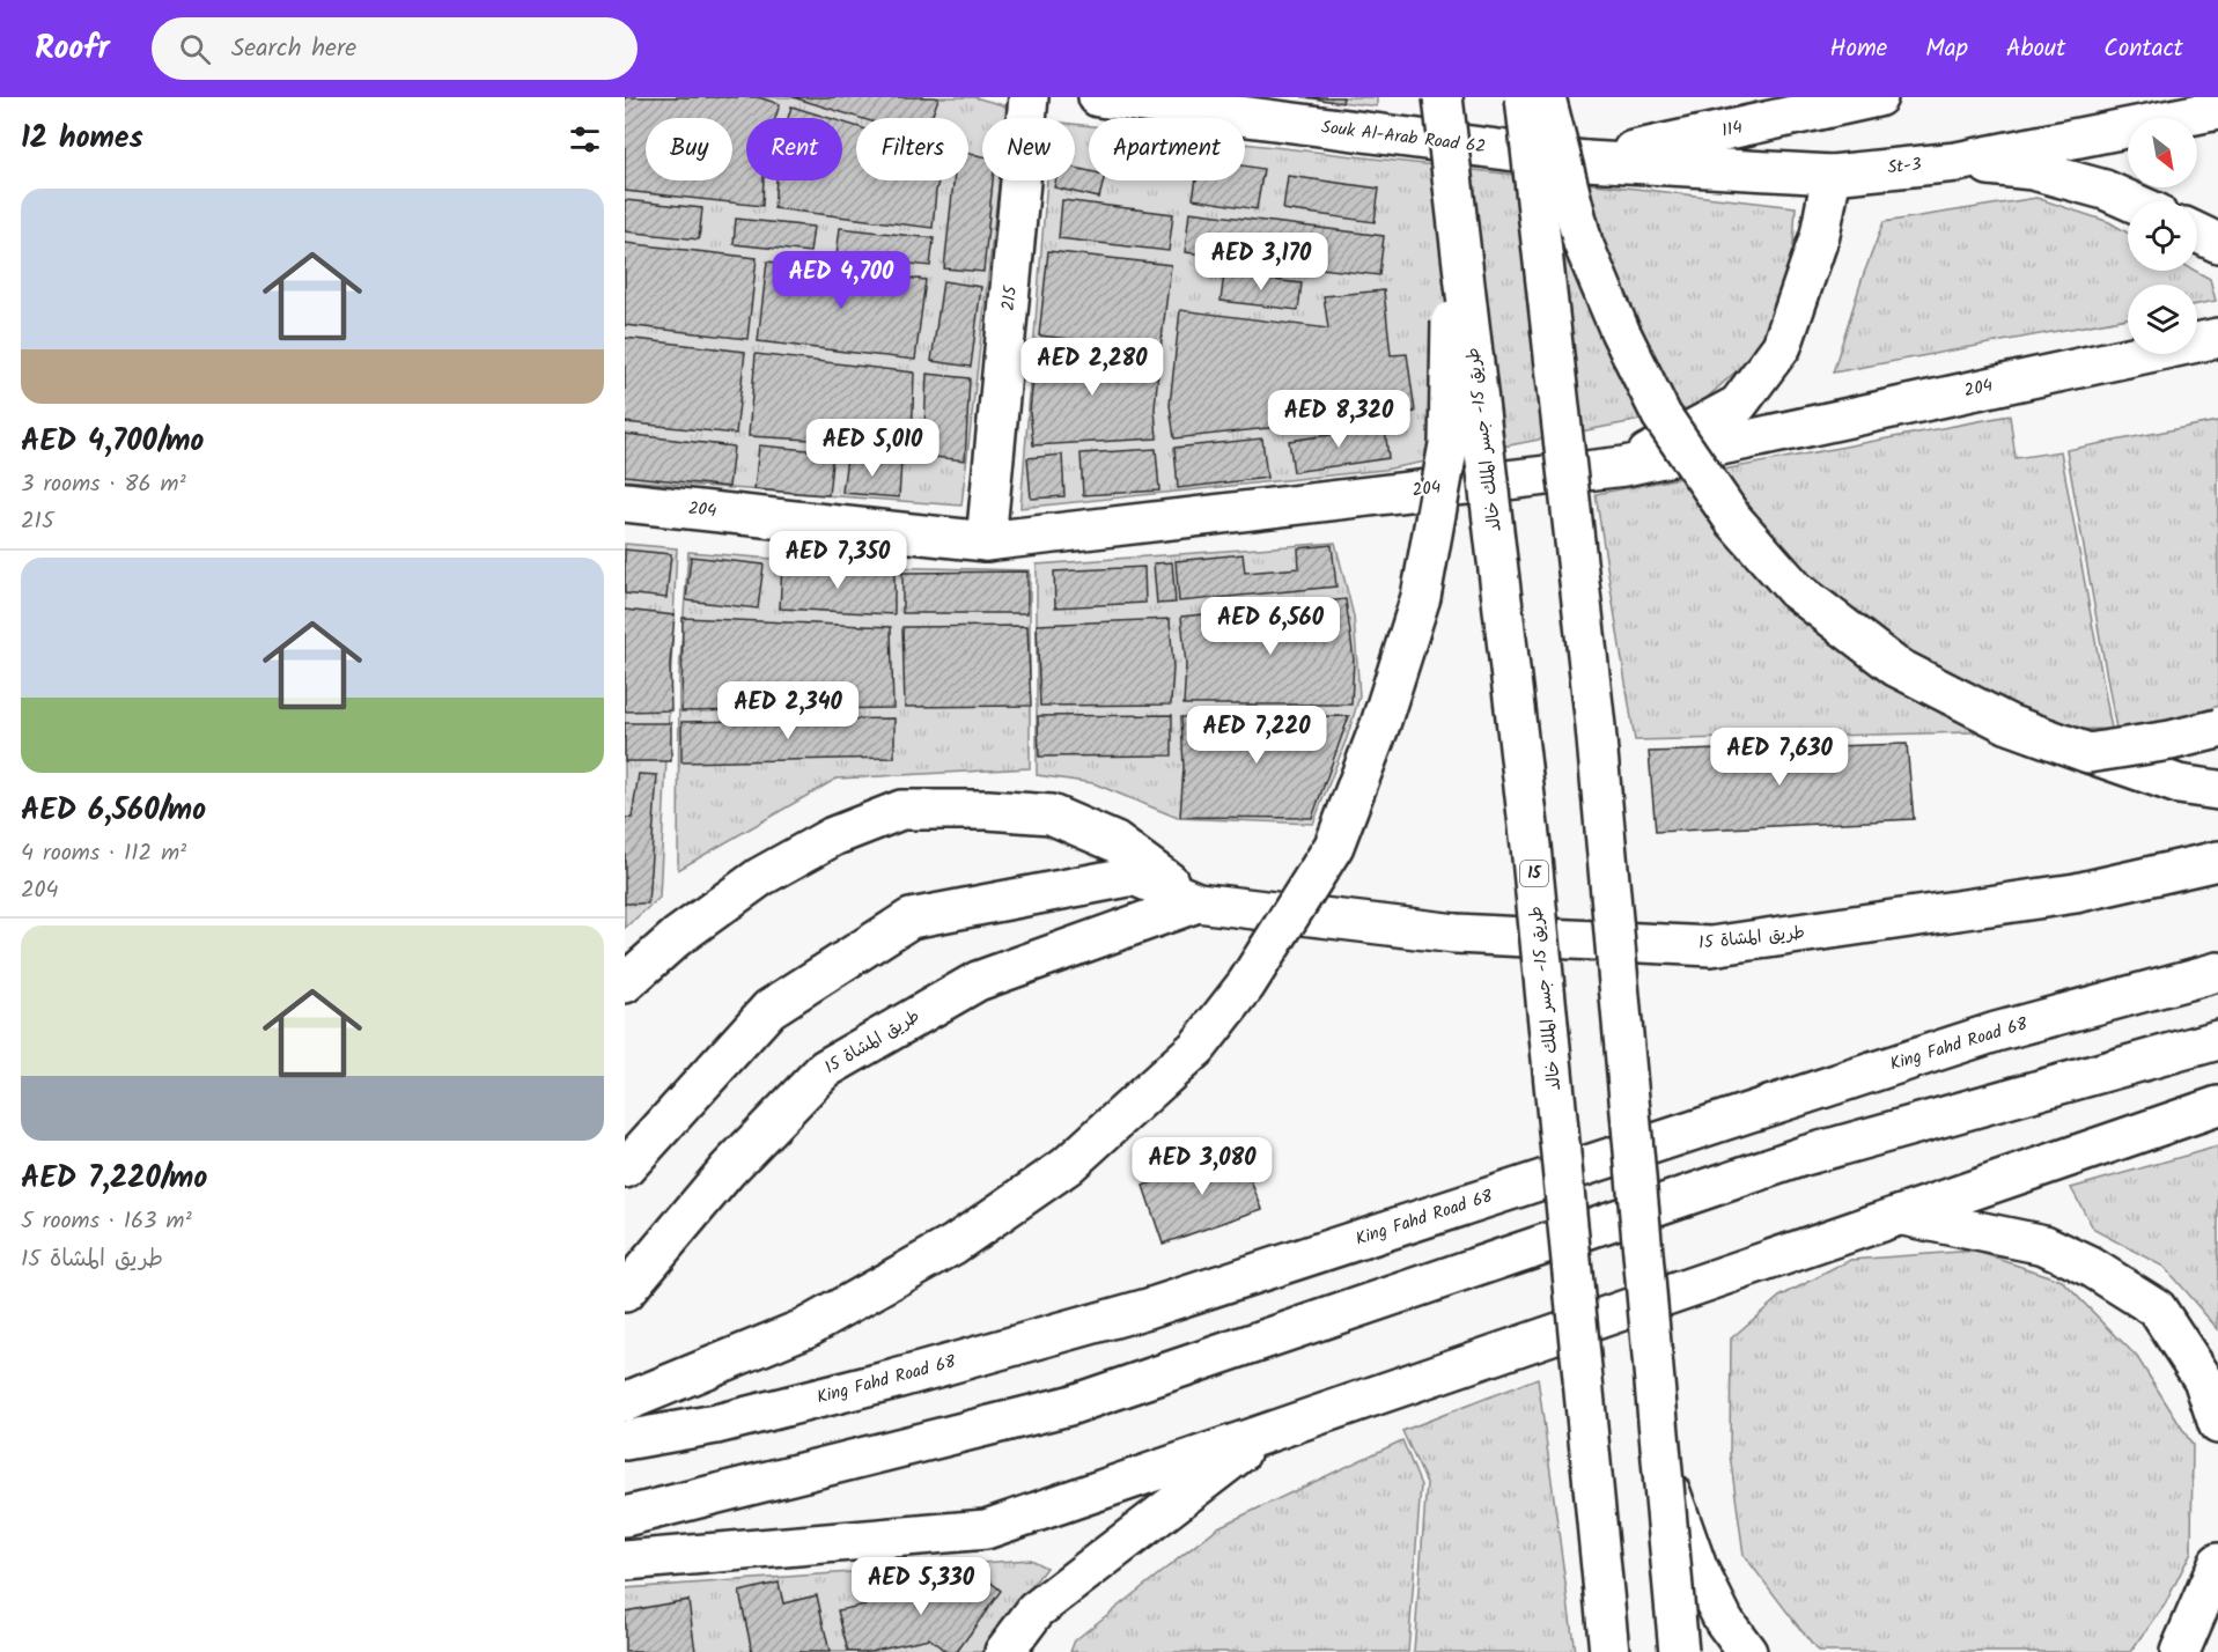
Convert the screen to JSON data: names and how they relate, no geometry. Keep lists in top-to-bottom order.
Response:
{
  "streets": {
    "main road": [
      "114",
      "Souk Al-Arab Road 62",
      "St-3",
      "215",
      "204",
      "طريق 15- جسر الملك خالد",
      "15",
      "طريق المشاة 15",
      "King Fahd Road 68"
    ]
  },
  "crossings": [
    ["114", "Souk Al-Arab Road 62"],
    ["114", "St-3"],
    ["Souk Al-Arab Road 62", "St-3"],
    ["215", "204"]
  ],
  "north": "bottom right",
  "page": {
    "header": "Roofr",
    "search": "Search here",
    "nav": [
      "Home",
      "Map",
      "About",
      "Contact"
    ],
    "heading": "12 homes",
    "chip": [
      "Buy",
      "Rent",
      "Filters",
      "New",
      "Apartment"
    ],
    "list": [
      {
        "name": "AED 4,700/mo",
        "note": "3 rooms · 86 m² · 215"
      },
      {
        "name": "AED 6,560/mo",
        "note": "4 rooms · 112 m² · 204"
      },
      {
        "name": "AED 7,220/mo",
        "note": "5 rooms · 163 m² · طريق المشاة 15"
      }
    ],
    "price": [
      "AED 3,170",
      "AED 4,700",
      "AED 2,280",
      "AED 8,320",
      "AED 5,010",
      "AED 7,350",
      "AED 6,560",
      "AED 2,340",
      "AED 7,220",
      "AED 7,630",
      "AED 3,080",
      "AED 5,330"
    ]
  }
}
